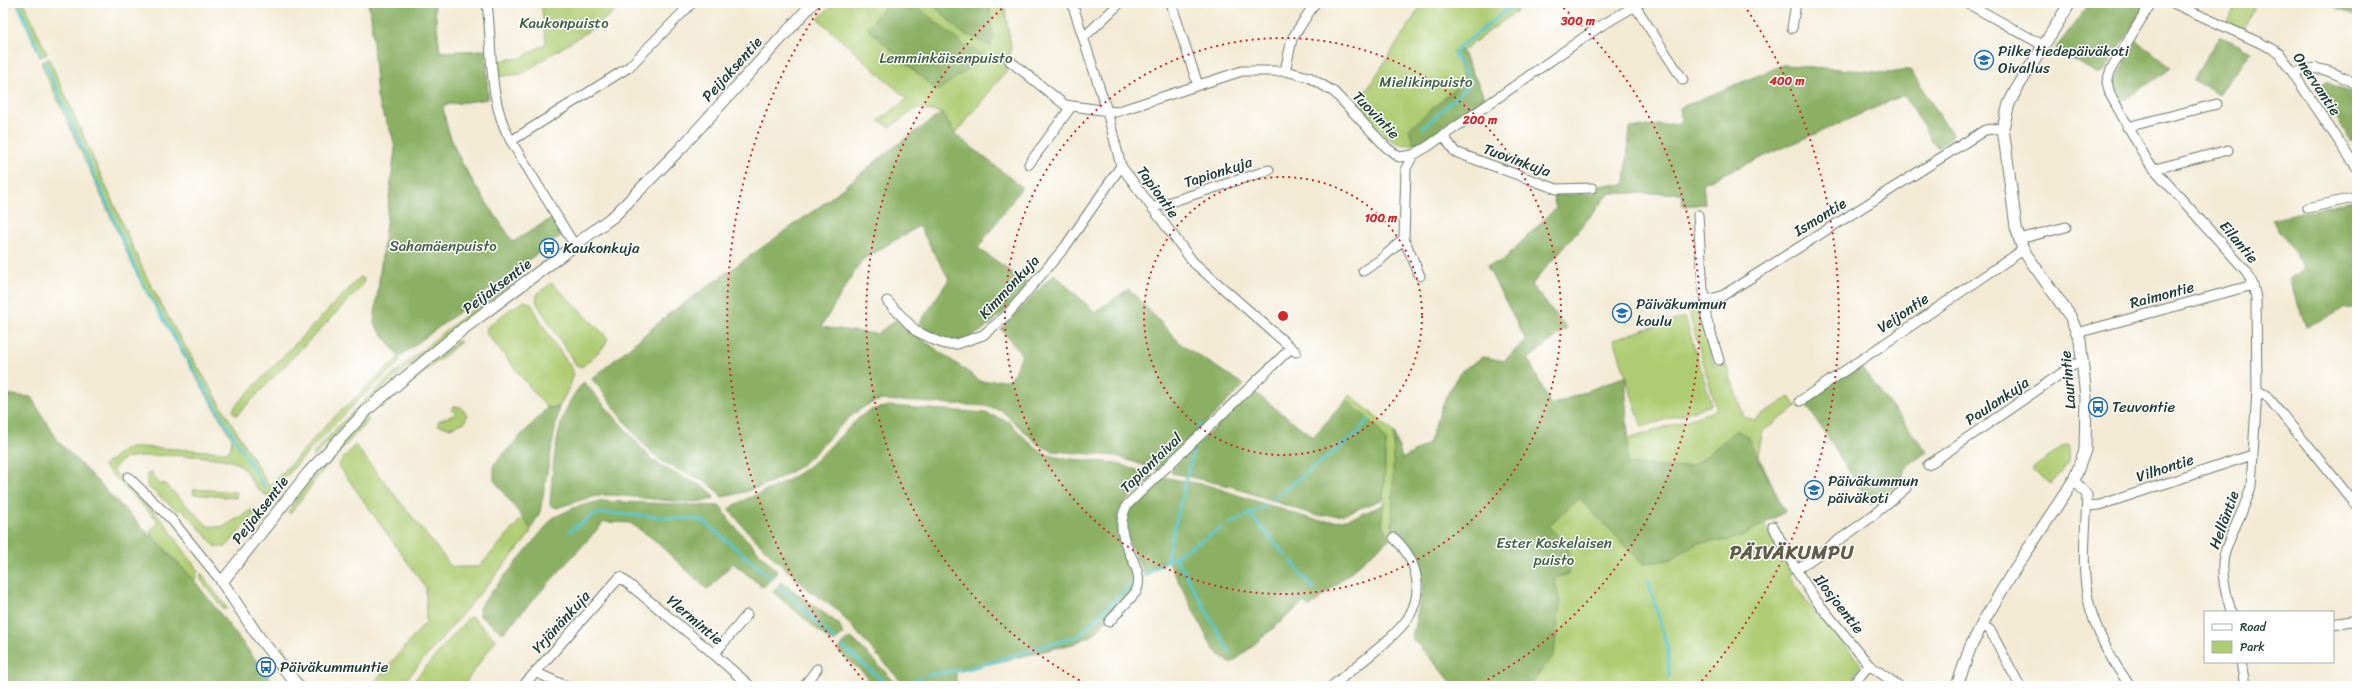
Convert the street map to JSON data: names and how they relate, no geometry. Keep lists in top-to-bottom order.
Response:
{
  "streets": {
    "street": [
      "Peijaksentie",
      "Onervantie",
      "Tuovintie",
      "Tuovinkuja",
      "Tapionkuja",
      "Tapiontie",
      "Ismontie",
      "Eilantie",
      "Kimmonkuja",
      "Raimontie",
      "Veijontie",
      "Laurintie",
      "Paulankuja",
      "Tapiontaival",
      "Vilhontie",
      "Helläntie",
      "Ilosjoentie",
      "Ylermintie",
      "Yrjänänkuja"
    ]
  },
  "crossings": [
    ["Tuovintie", "Tapiontie"],
    ["Tapionkuja", "Tapiontie"],
    ["Tapiontie", "Kimmonkuja"],
    ["Tapiontie", "Tapiontaival"],
    ["Ismontie", "Laurintie"],
    ["Eilantie", "Raimontie"],
    ["Eilantie", "Helläntie"],
    ["Raimontie", "Laurintie"],
    ["Veijontie", "Laurintie"],
    ["Laurintie", "Paulankuja"],
    ["Vilhontie", "Helläntie"],
    ["Ylermintie", "Yrjänänkuja"]
  ],
  "districts": ["PÄIVÄKUMPU"],
  "parks": [
    "Kaukonpuisto",
    "Lemminkäisenpuisto",
    "Mielikinpuisto",
    "Sahamäenpuisto",
    "Ester Koskelaisen puisto"
  ],
  "places": {
    "school or university": ["Pilke tiedepäiväkoti Oivallus", "Päiväkummun koulu", "Päiväkummun päiväkoti"],
    "bus stop": ["Kaukonkuja", "Teuvontie", "Päiväkummuntie"]
  },
  "legend": ["Road", "Park"],
  "rings": [
    "300 m",
    "400 m",
    "200 m",
    "100 m"
  ]
}
